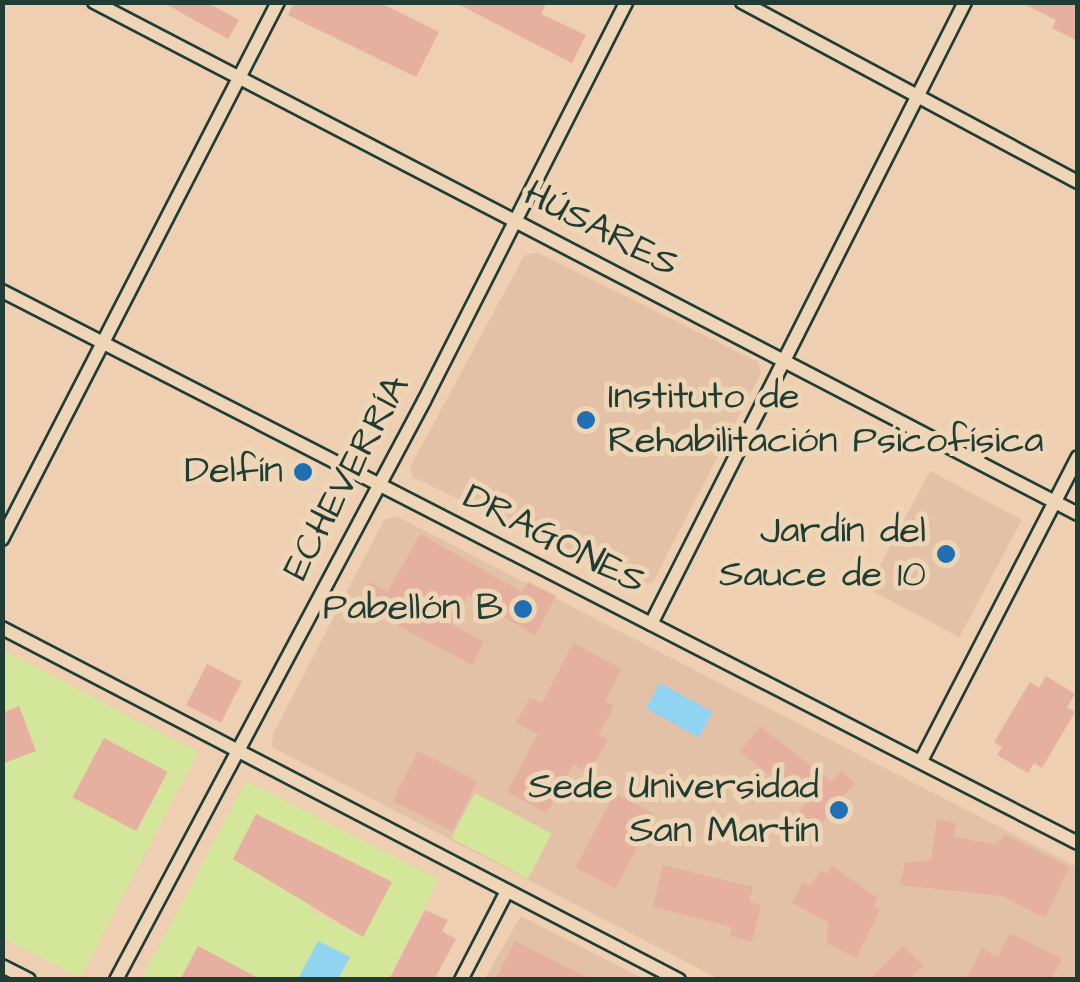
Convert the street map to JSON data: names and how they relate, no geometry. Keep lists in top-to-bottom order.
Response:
{
  "streets": {
    "street": ["HÚSARES", "ECHEVERRÍA", "DRAGONES"]
  },
  "crossings": [
    ["HÚSARES", "ECHEVERRÍA"],
    ["ECHEVERRÍA", "DRAGONES"]
  ],
  "places": [
    "Instituto de Rehabilitación Psicofísica",
    "Delfín",
    "Jardín del Sauce de 10",
    "Pabellón B",
    "Sede Universidad San Martín"
  ]
}
